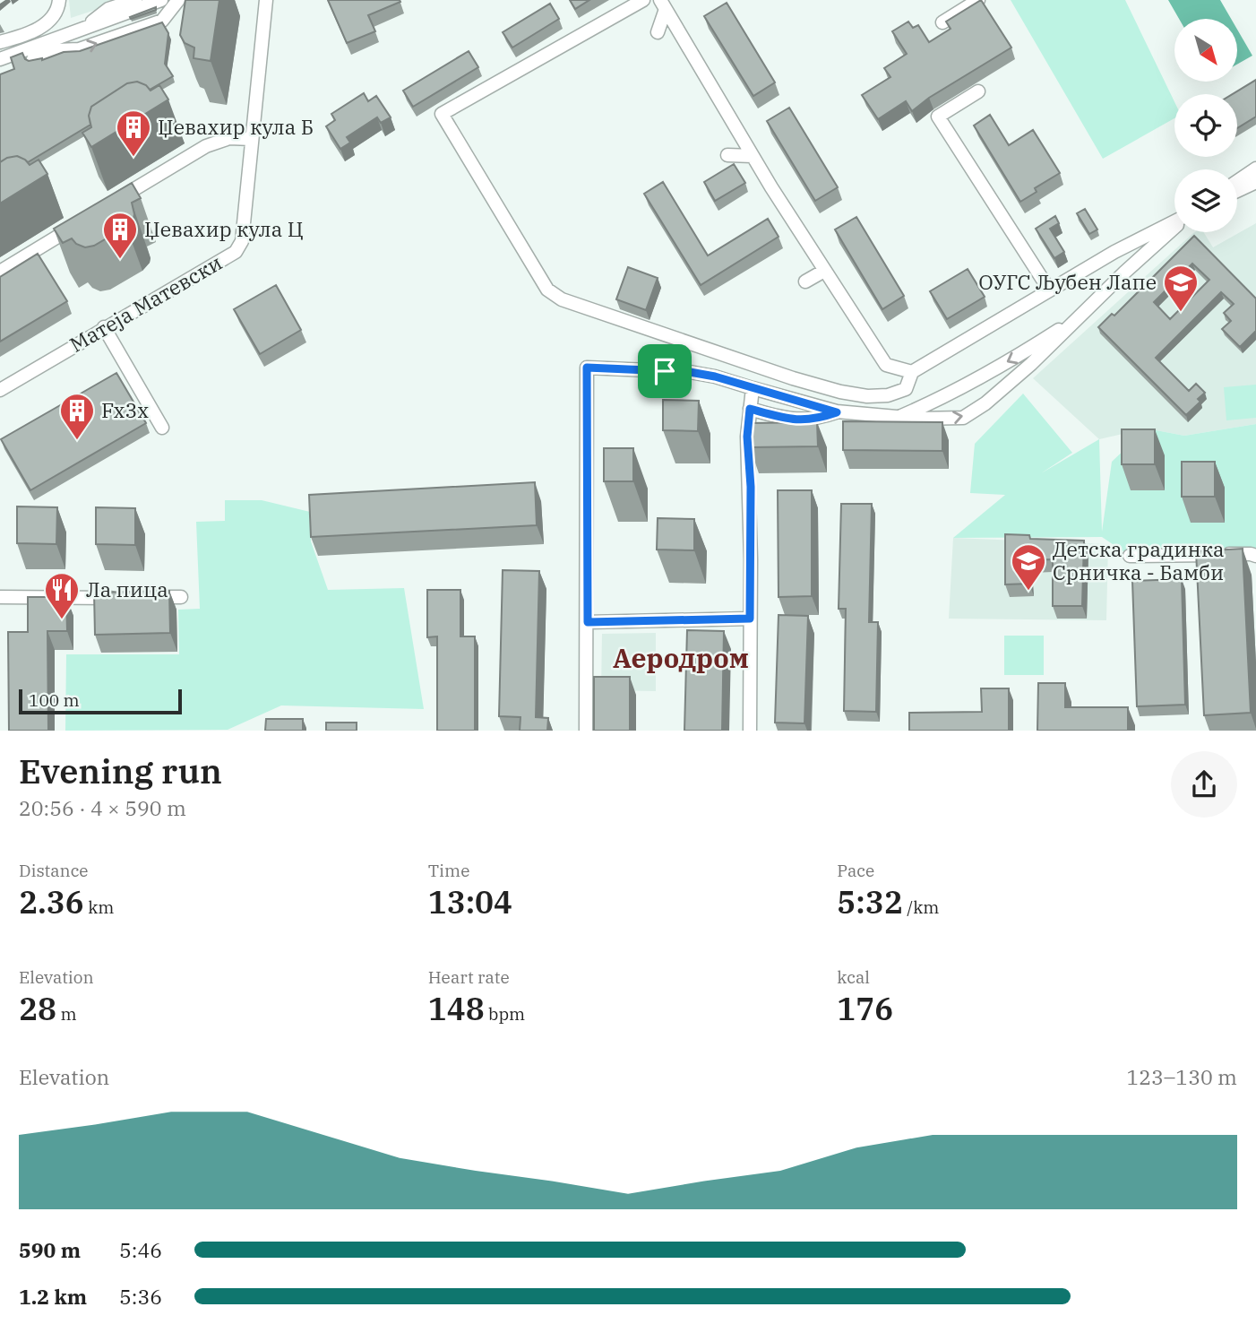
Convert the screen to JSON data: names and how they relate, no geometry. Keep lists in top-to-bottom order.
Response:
{
  "streets": {
    "street": ["Матеја Матевски"]
  },
  "districts": ["Аеродром"],
  "places": {
    "building": ["Џевахир кула Б", "Џевахир кула Ц", "Fx3x"],
    "school or university": ["ОУГС Љубен Лапе", "Детска градинка Срничка - Бамби"],
    "restaurant": ["Ла пица"]
  },
  "scale_bar": "100 m",
  "north": "bottom right",
  "page": {
    "scale": "100 m",
    "heading": ["Evening run", "20:56 · 4 × 590 m"],
    "stats": [
      ["Distance", "2.36 km"],
      ["Time", "13:04"],
      ["Pace", "5:32 /km"],
      ["Elevation", "28 m"],
      ["Heart rate", "148 bpm"],
      ["kcal", "176"]
    ],
    "chart": ["Elevation", "123–130 m"],
    "list": [
      {
        "name": "590 m",
        "note": "5:46"
      },
      {
        "name": "1.2 km",
        "note": "5:36"
      }
    ]
  }
}
